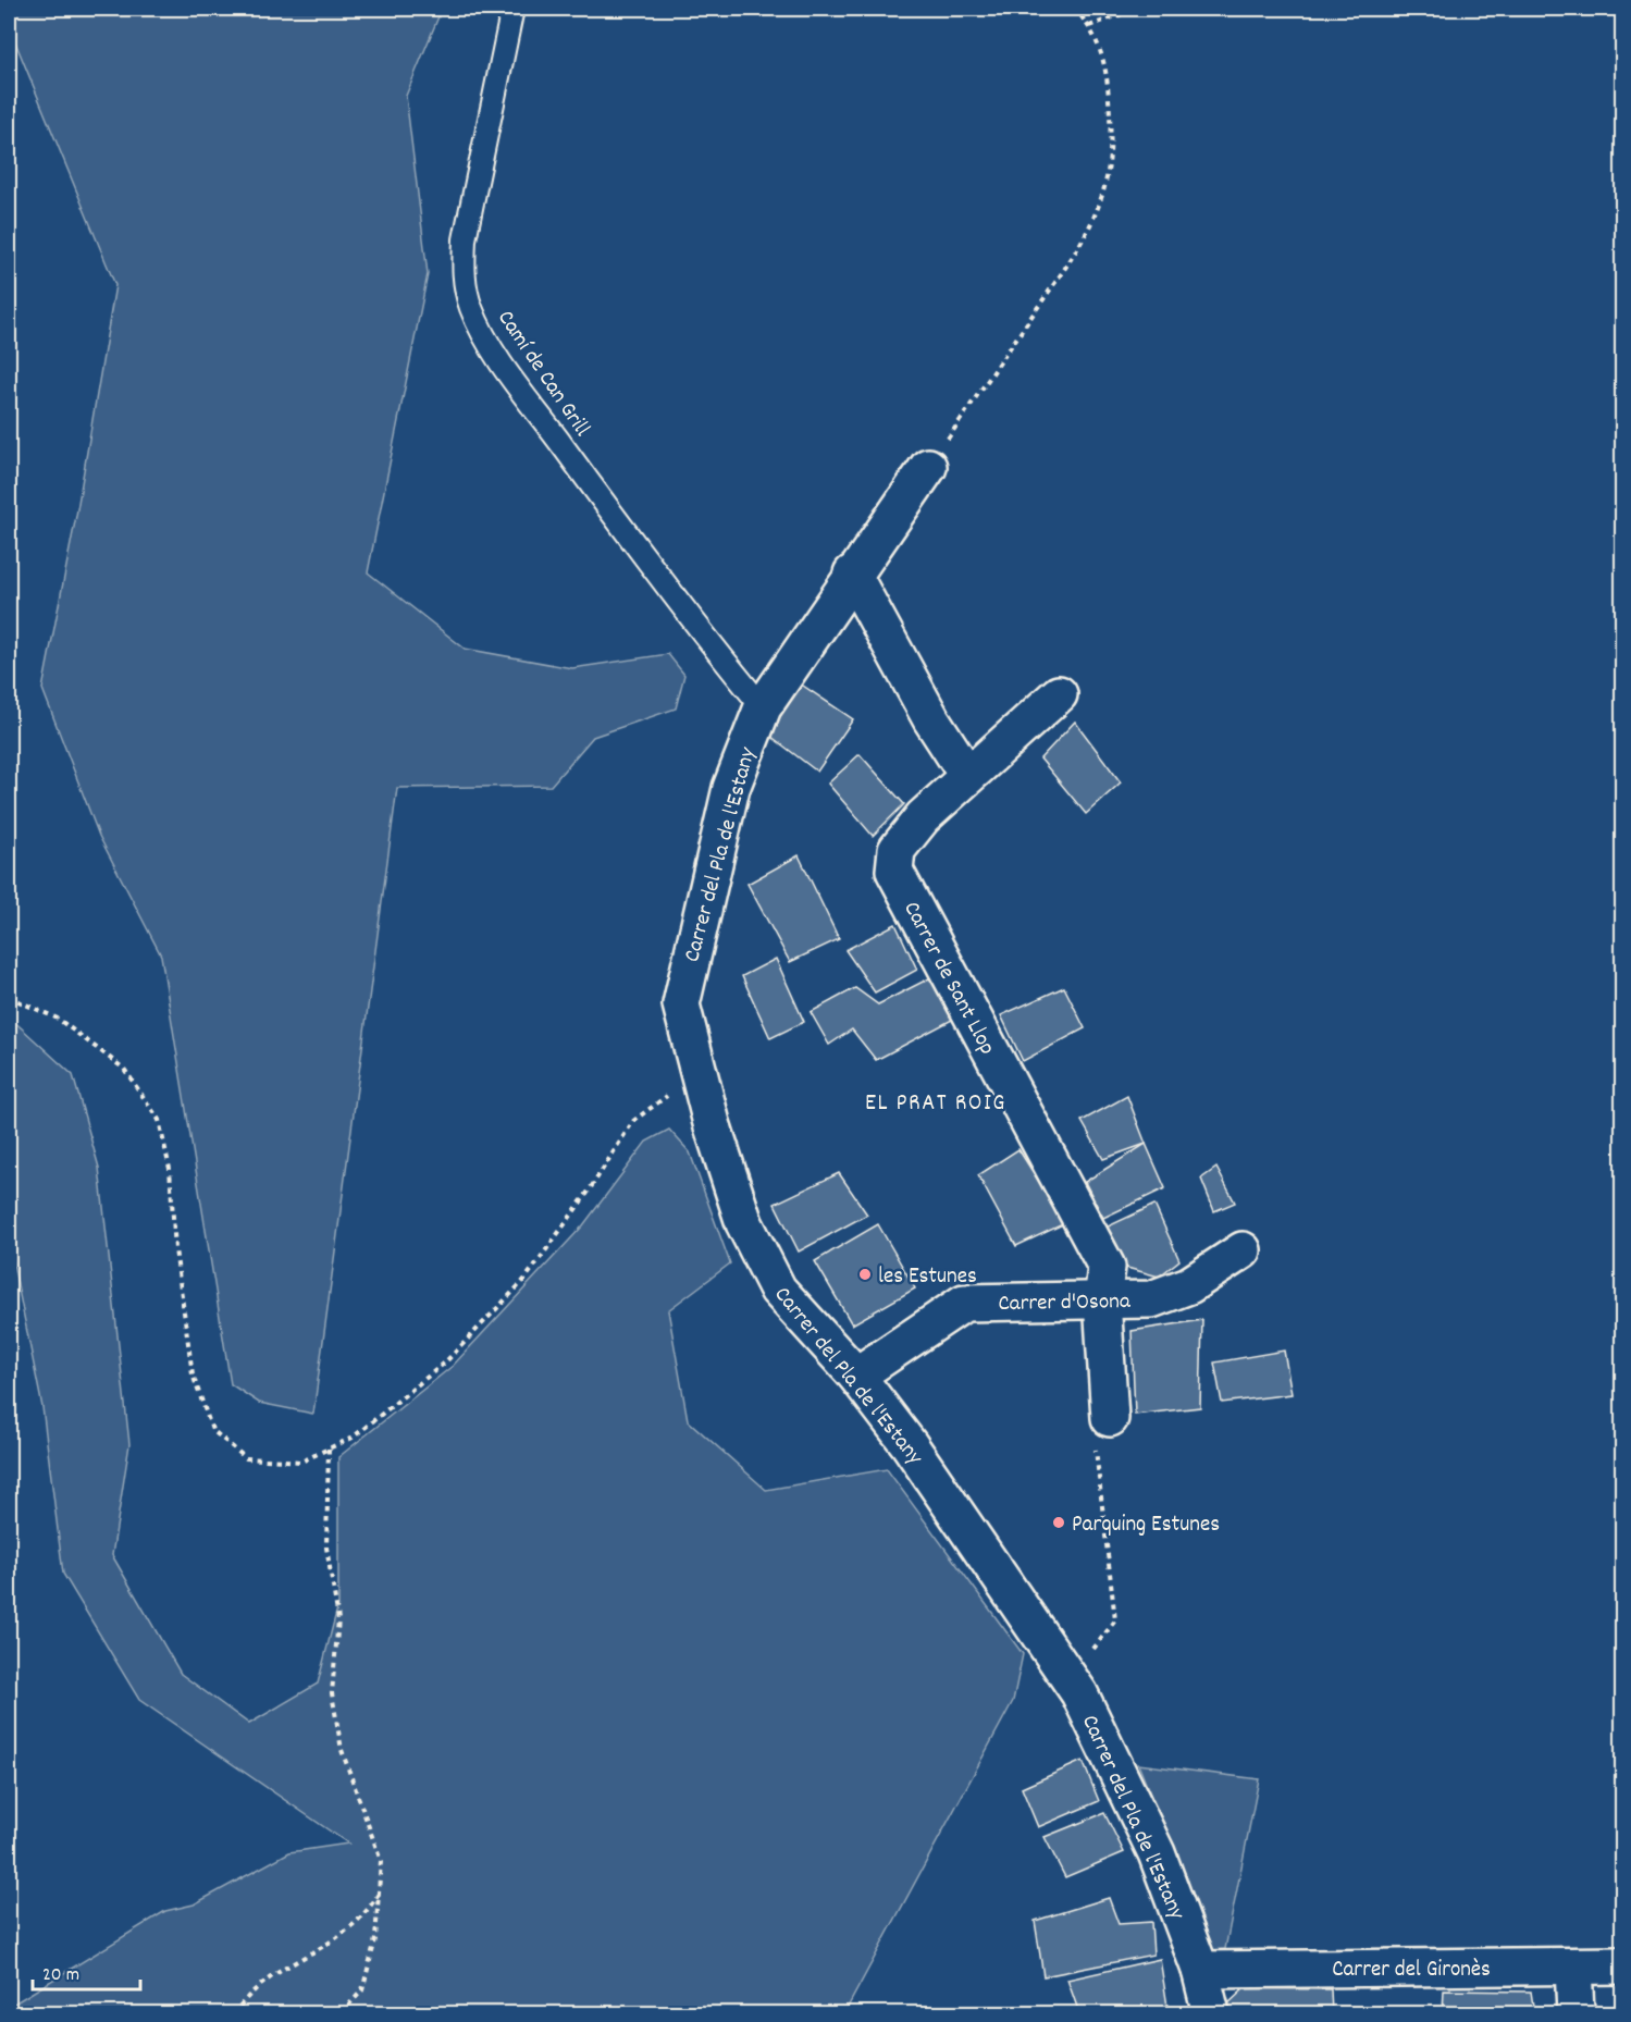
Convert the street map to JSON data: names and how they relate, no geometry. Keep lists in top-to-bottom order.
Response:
{
  "streets": {
    "street": [
      "Carrer del Pla de l'Estany",
      "Carrer de Sant Llop",
      "Carrer d'Osona",
      "Carrer del Gironès"
    ],
    "lane": ["Camí de Can Grill"]
  },
  "crossings": [
    ["Camí de Can Grill", "Carrer del Pla de l'Estany"],
    ["Carrer del Pla de l'Estany", "Carrer d'Osona"],
    ["Carrer del Pla de l'Estany", "Carrer del Gironès"],
    ["Carrer de Sant Llop", "Carrer d'Osona"]
  ],
  "districts": ["EL PRAT ROIG"],
  "places": ["les Estunes", "Parquing Estunes"],
  "scale_bar": "20 m"
}
